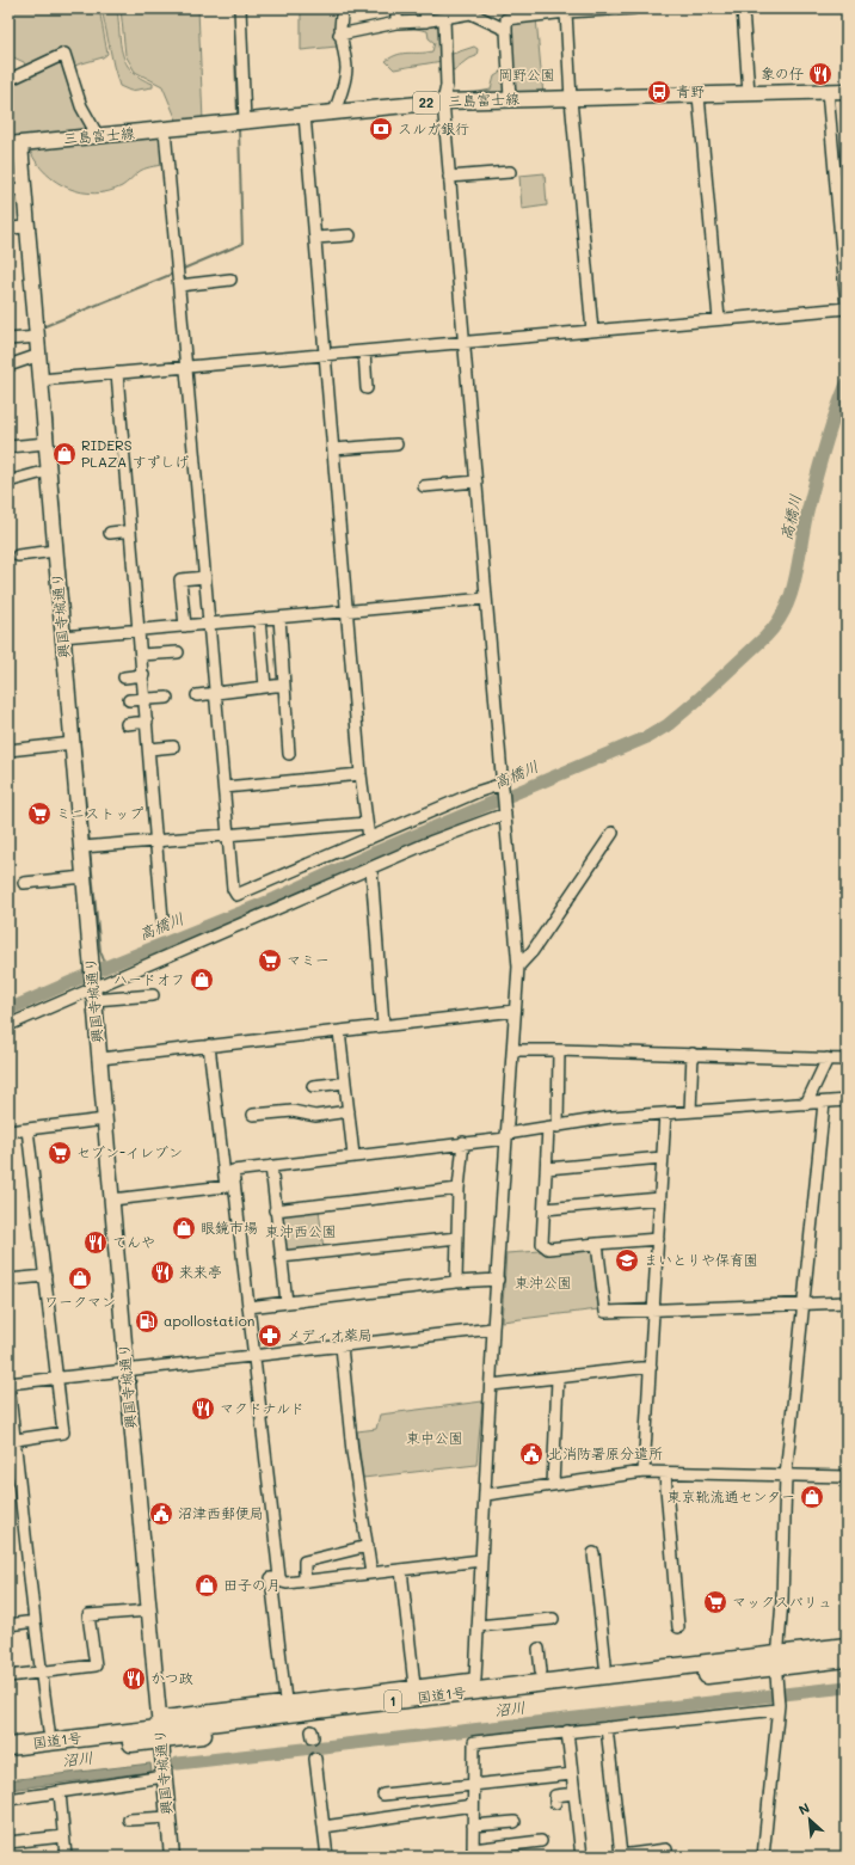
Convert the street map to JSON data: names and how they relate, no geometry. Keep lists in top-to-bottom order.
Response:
{
  "streets": {
    "highway": ["国道1号", "1"],
    "main road": ["三島富士線", "22", "興国寺城通り"]
  },
  "crossings": [
    ["三島富士線", "興国寺城通り"],
    ["興国寺城通り", "国道1号"]
  ],
  "water": ["高橋川", "沼川"],
  "parks": [
    "岡野公園",
    "東沖西公園",
    "東沖公園",
    "東中公園"
  ],
  "places": {
    "restaurant": [
      "象の仔",
      "てんや",
      "来来亭",
      "マクドナルド",
      "かつ政"
    ],
    "bus stop": ["青野"],
    "bank": ["スルガ銀行"],
    "shop": [
      "RIDERS PLAZA すずしげ",
      "ハードオフ",
      "眼鏡市場",
      "ワークマン",
      "東京靴流通センター",
      "田子の月"
    ],
    "supermarket": [
      "ミニストップ",
      "マミー",
      "セブン-イレブン",
      "マックスバリュ"
    ],
    "school or university": ["まいとりや保育園"],
    "fuel station": ["apollostation"],
    "pharmacy": ["メディオ薬局"],
    "public building": ["北消防署原分遣所", "沼津西郵便局"]
  },
  "north": "top left"
}
